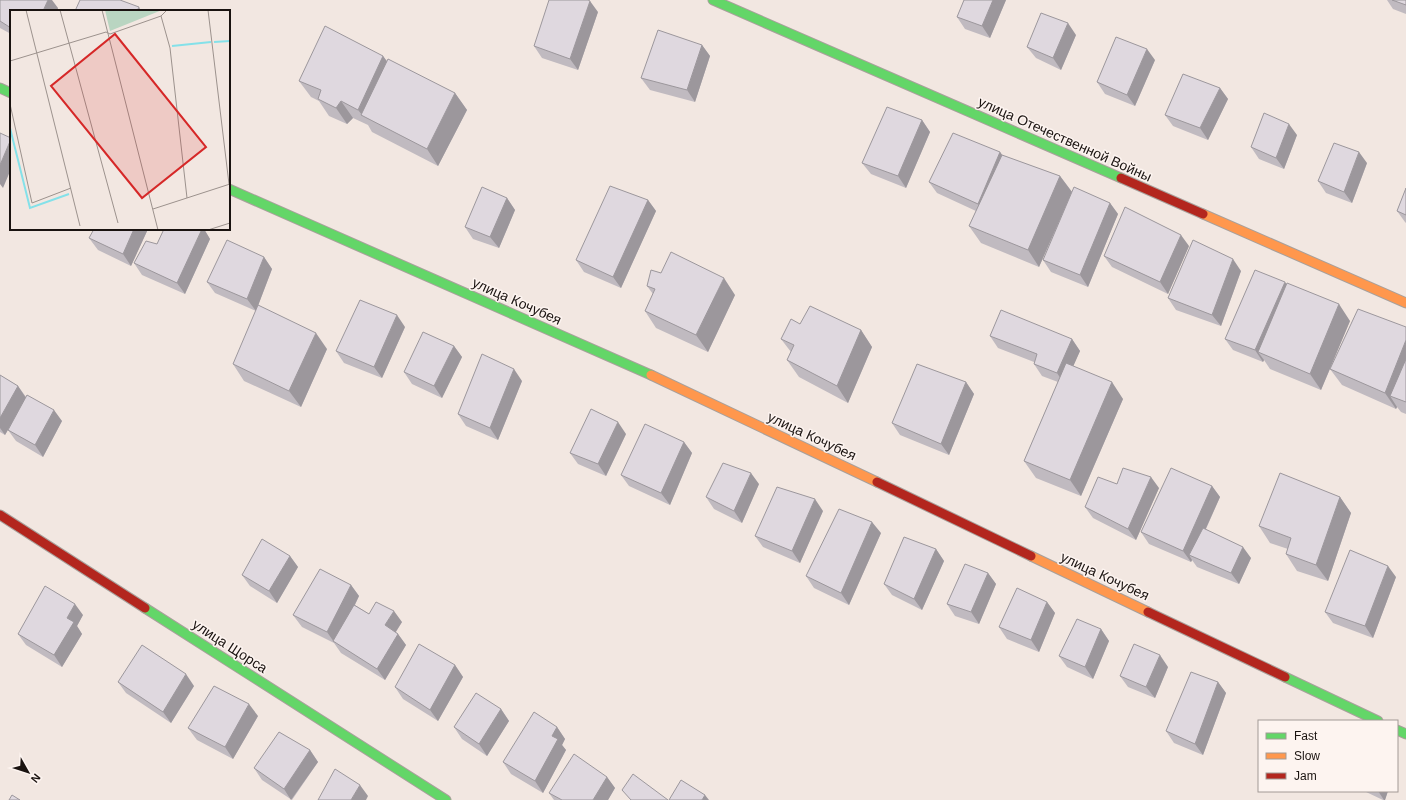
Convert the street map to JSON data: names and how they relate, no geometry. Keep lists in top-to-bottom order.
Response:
{
  "streets": {
    "main road": ["улица Отечественной Войны", "улица Кочубея", "улица Щорса"]
  },
  "legend": ["Fast", "Slow", "Jam"],
  "north": "bottom right"
}
